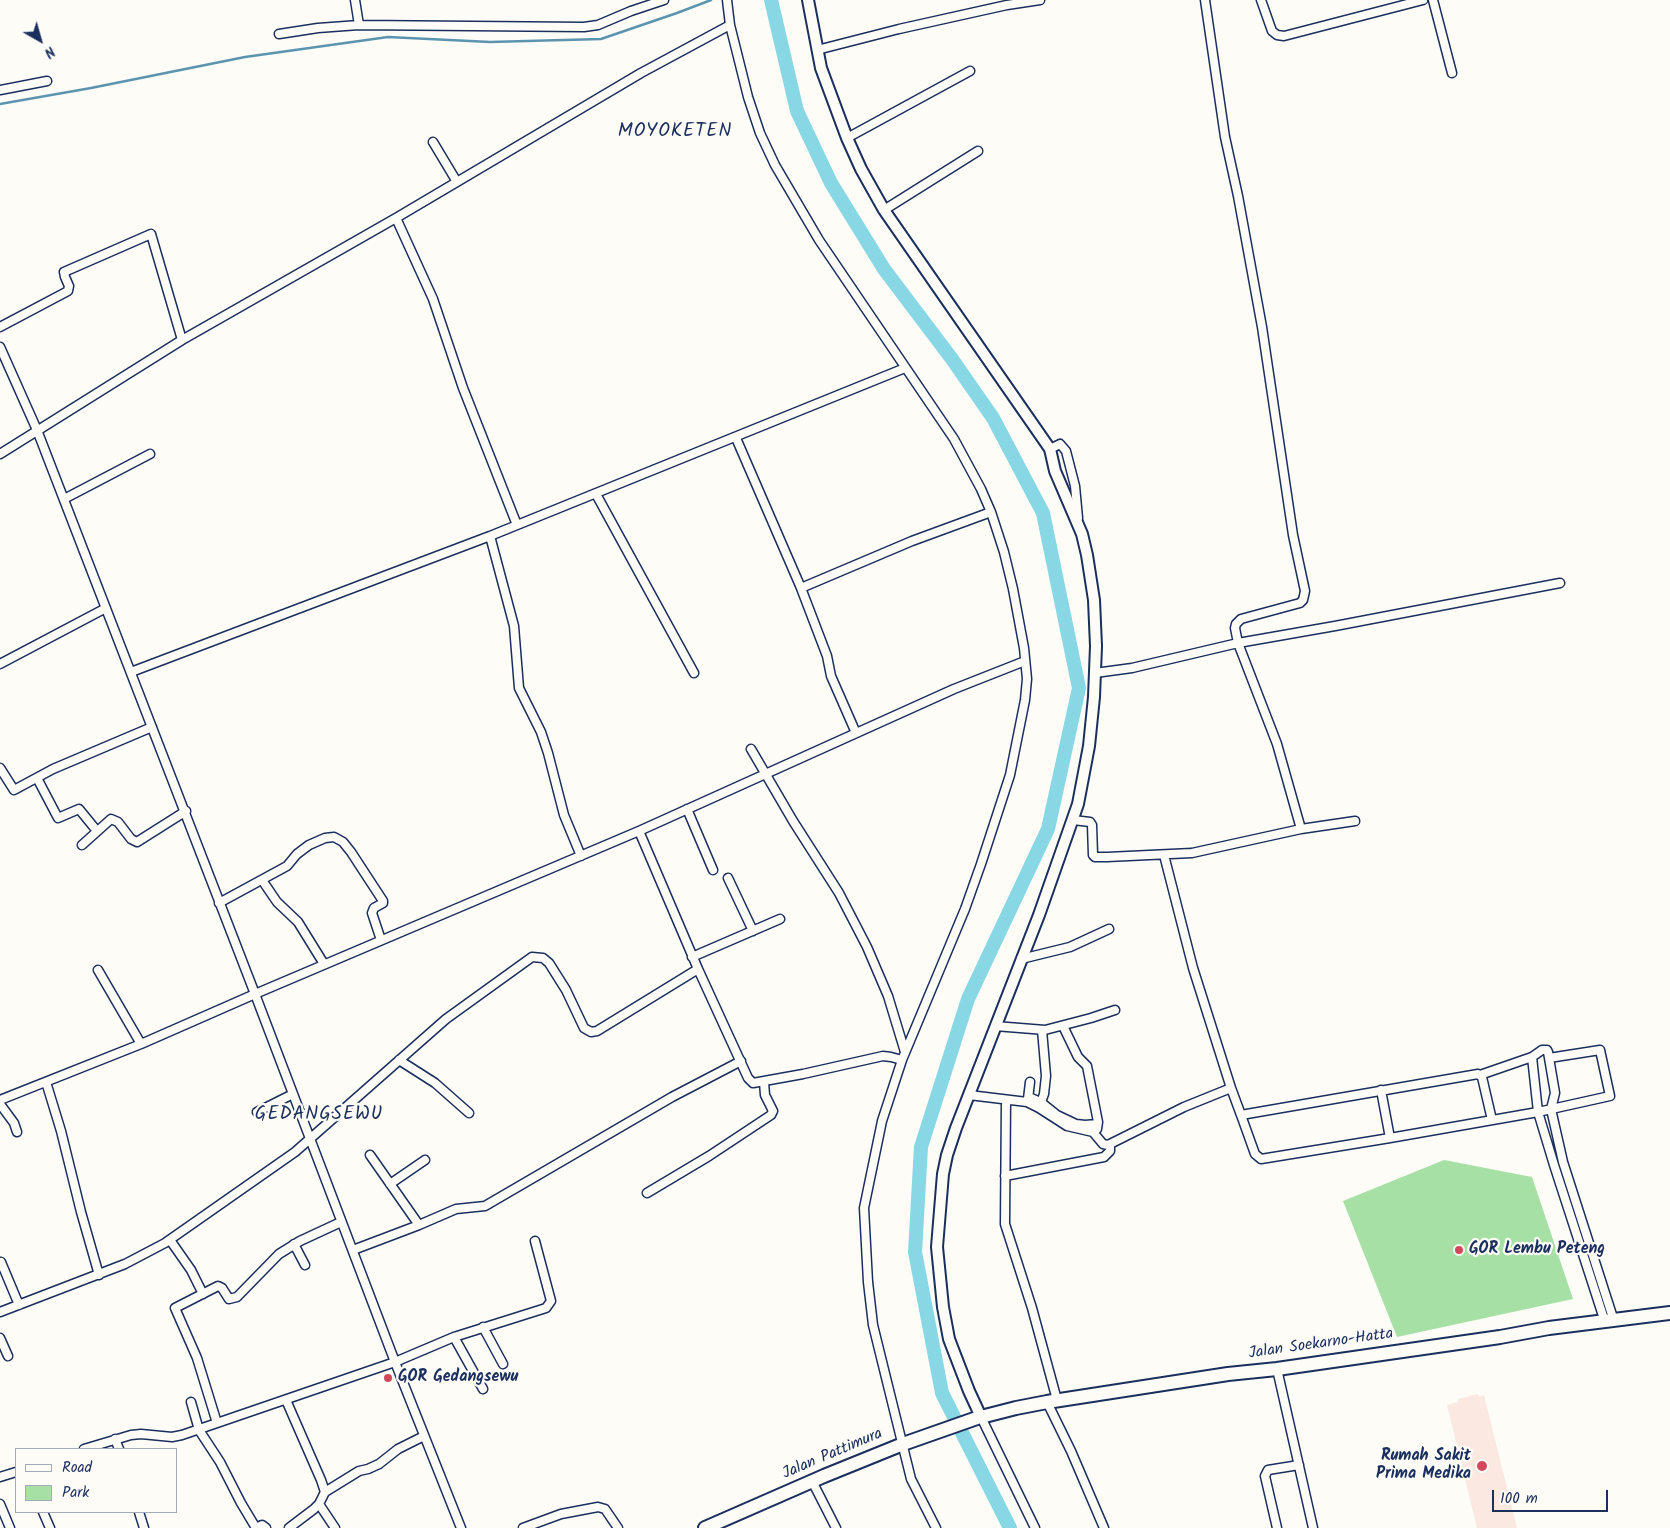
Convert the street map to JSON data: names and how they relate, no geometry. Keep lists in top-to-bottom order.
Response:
{
  "streets": {
    "highway": ["Jalan Soekarno-Hatta", "Jalan Pattimura"]
  },
  "crossings": [
    ["Jalan Soekarno-Hatta", "Jalan Pattimura"]
  ],
  "districts": ["MOYOKETEN", "GEDANGSEWU"],
  "places": ["GOR Lembu Peteng", "GOR Gedangsewu", "Rumah Sakit Prima Medika"],
  "legend": ["Road", "Park"],
  "scale_bar": "100 m",
  "north": "bottom right"
}
